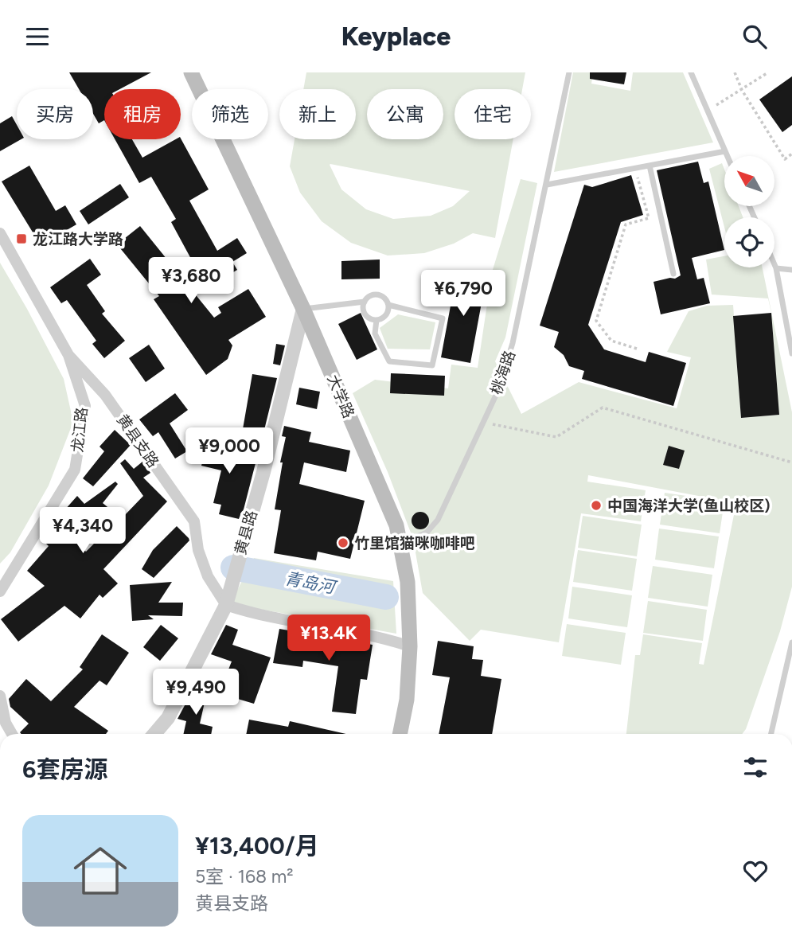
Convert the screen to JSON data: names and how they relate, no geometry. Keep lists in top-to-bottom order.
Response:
{
  "streets": {
    "main road": ["大学路"],
    "street": ["龙江路", "黄县支路", "黄县路"],
    "lane": ["桃海路"]
  },
  "crossings": [
    ["桃海路", "大学路"],
    ["大学路", "黄县路"],
    ["龙江路", "黄县支路"],
    ["黄县支路", "黄县路"]
  ],
  "water": ["青岛河"],
  "places": {
    "transit": ["龙江路大学路"],
    "other": ["中国海洋大学(鱼山校区)", "竹里馆猫咪咖啡吧"]
  },
  "north": "top left",
  "page": {
    "header": "Keyplace",
    "chip": [
      "买房",
      "租房",
      "筛选",
      "新上",
      "公寓",
      "住宅"
    ],
    "price": [
      "¥3,680",
      "¥6,790",
      "¥9,000",
      "¥4,340",
      "¥13.4K",
      "¥9,490"
    ],
    "heading": "6套房源",
    "list": [
      {
        "name": "¥13,400/月",
        "note": "5室 · 168 m² · 黄县支路"
      }
    ]
  }
}
